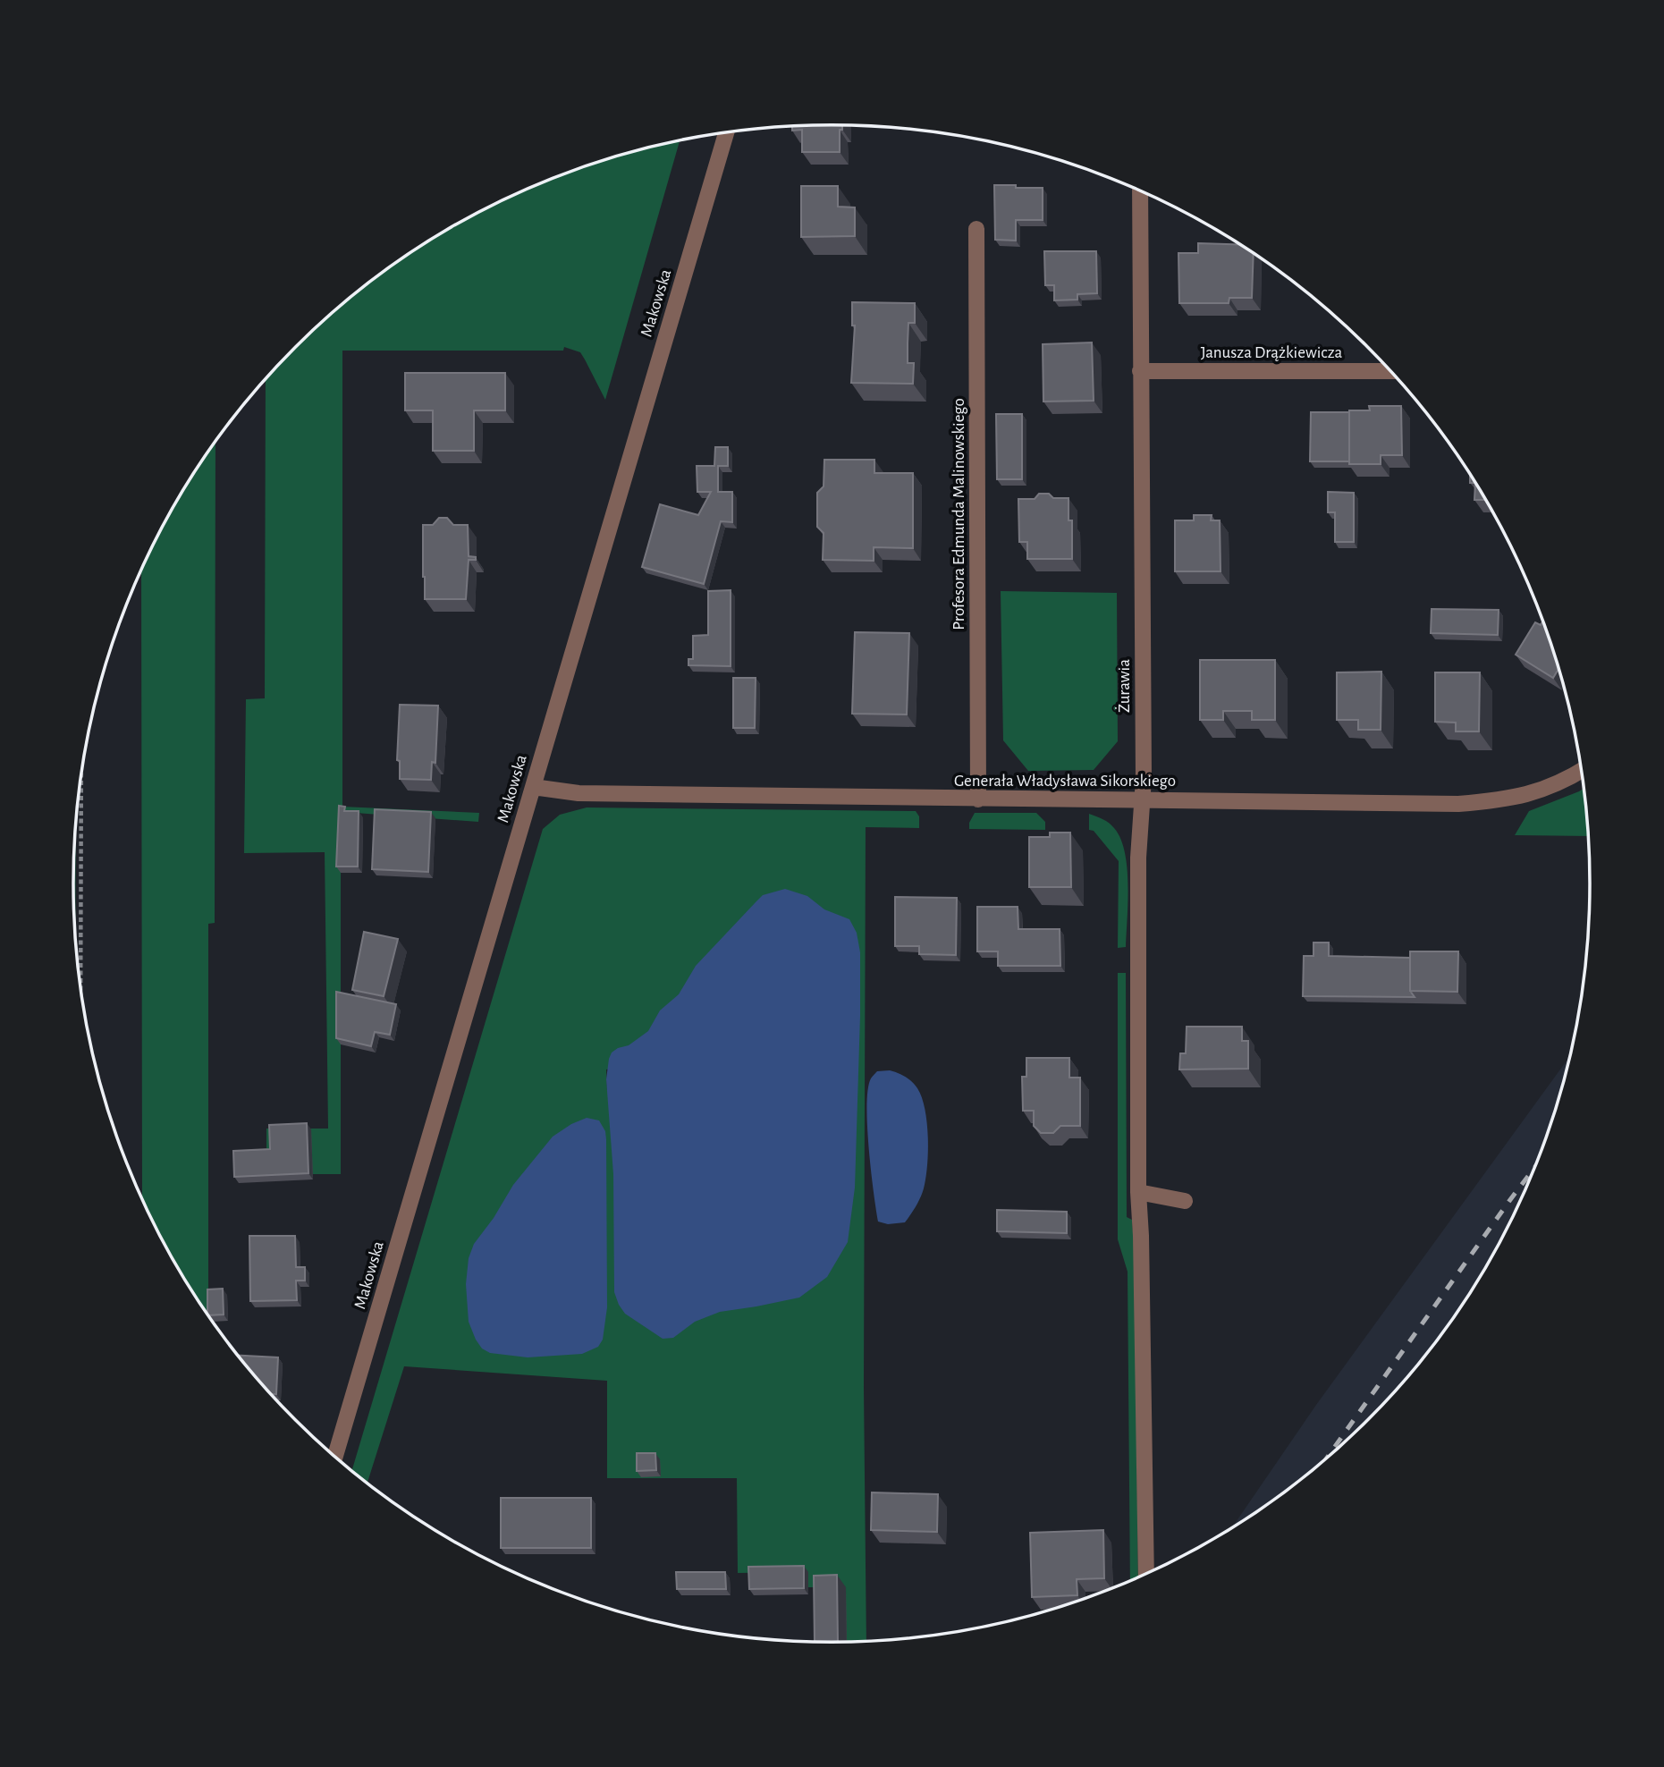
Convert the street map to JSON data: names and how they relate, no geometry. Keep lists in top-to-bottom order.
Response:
{
  "streets": {
    "street": [
      "Makowska",
      "Janusza Drążkiewicza",
      "Profesora Edmunda Malinowskiego",
      "Żurawia",
      "Generała Władysława Sikorskiego"
    ]
  },
  "crossings": [
    ["Makowska", "Generała Władysława Sikorskiego"],
    ["Janusza Drążkiewicza", "Żurawia"],
    ["Profesora Edmunda Malinowskiego", "Generała Władysława Sikorskiego"],
    ["Żurawia", "Generała Władysława Sikorskiego"]
  ]
}
